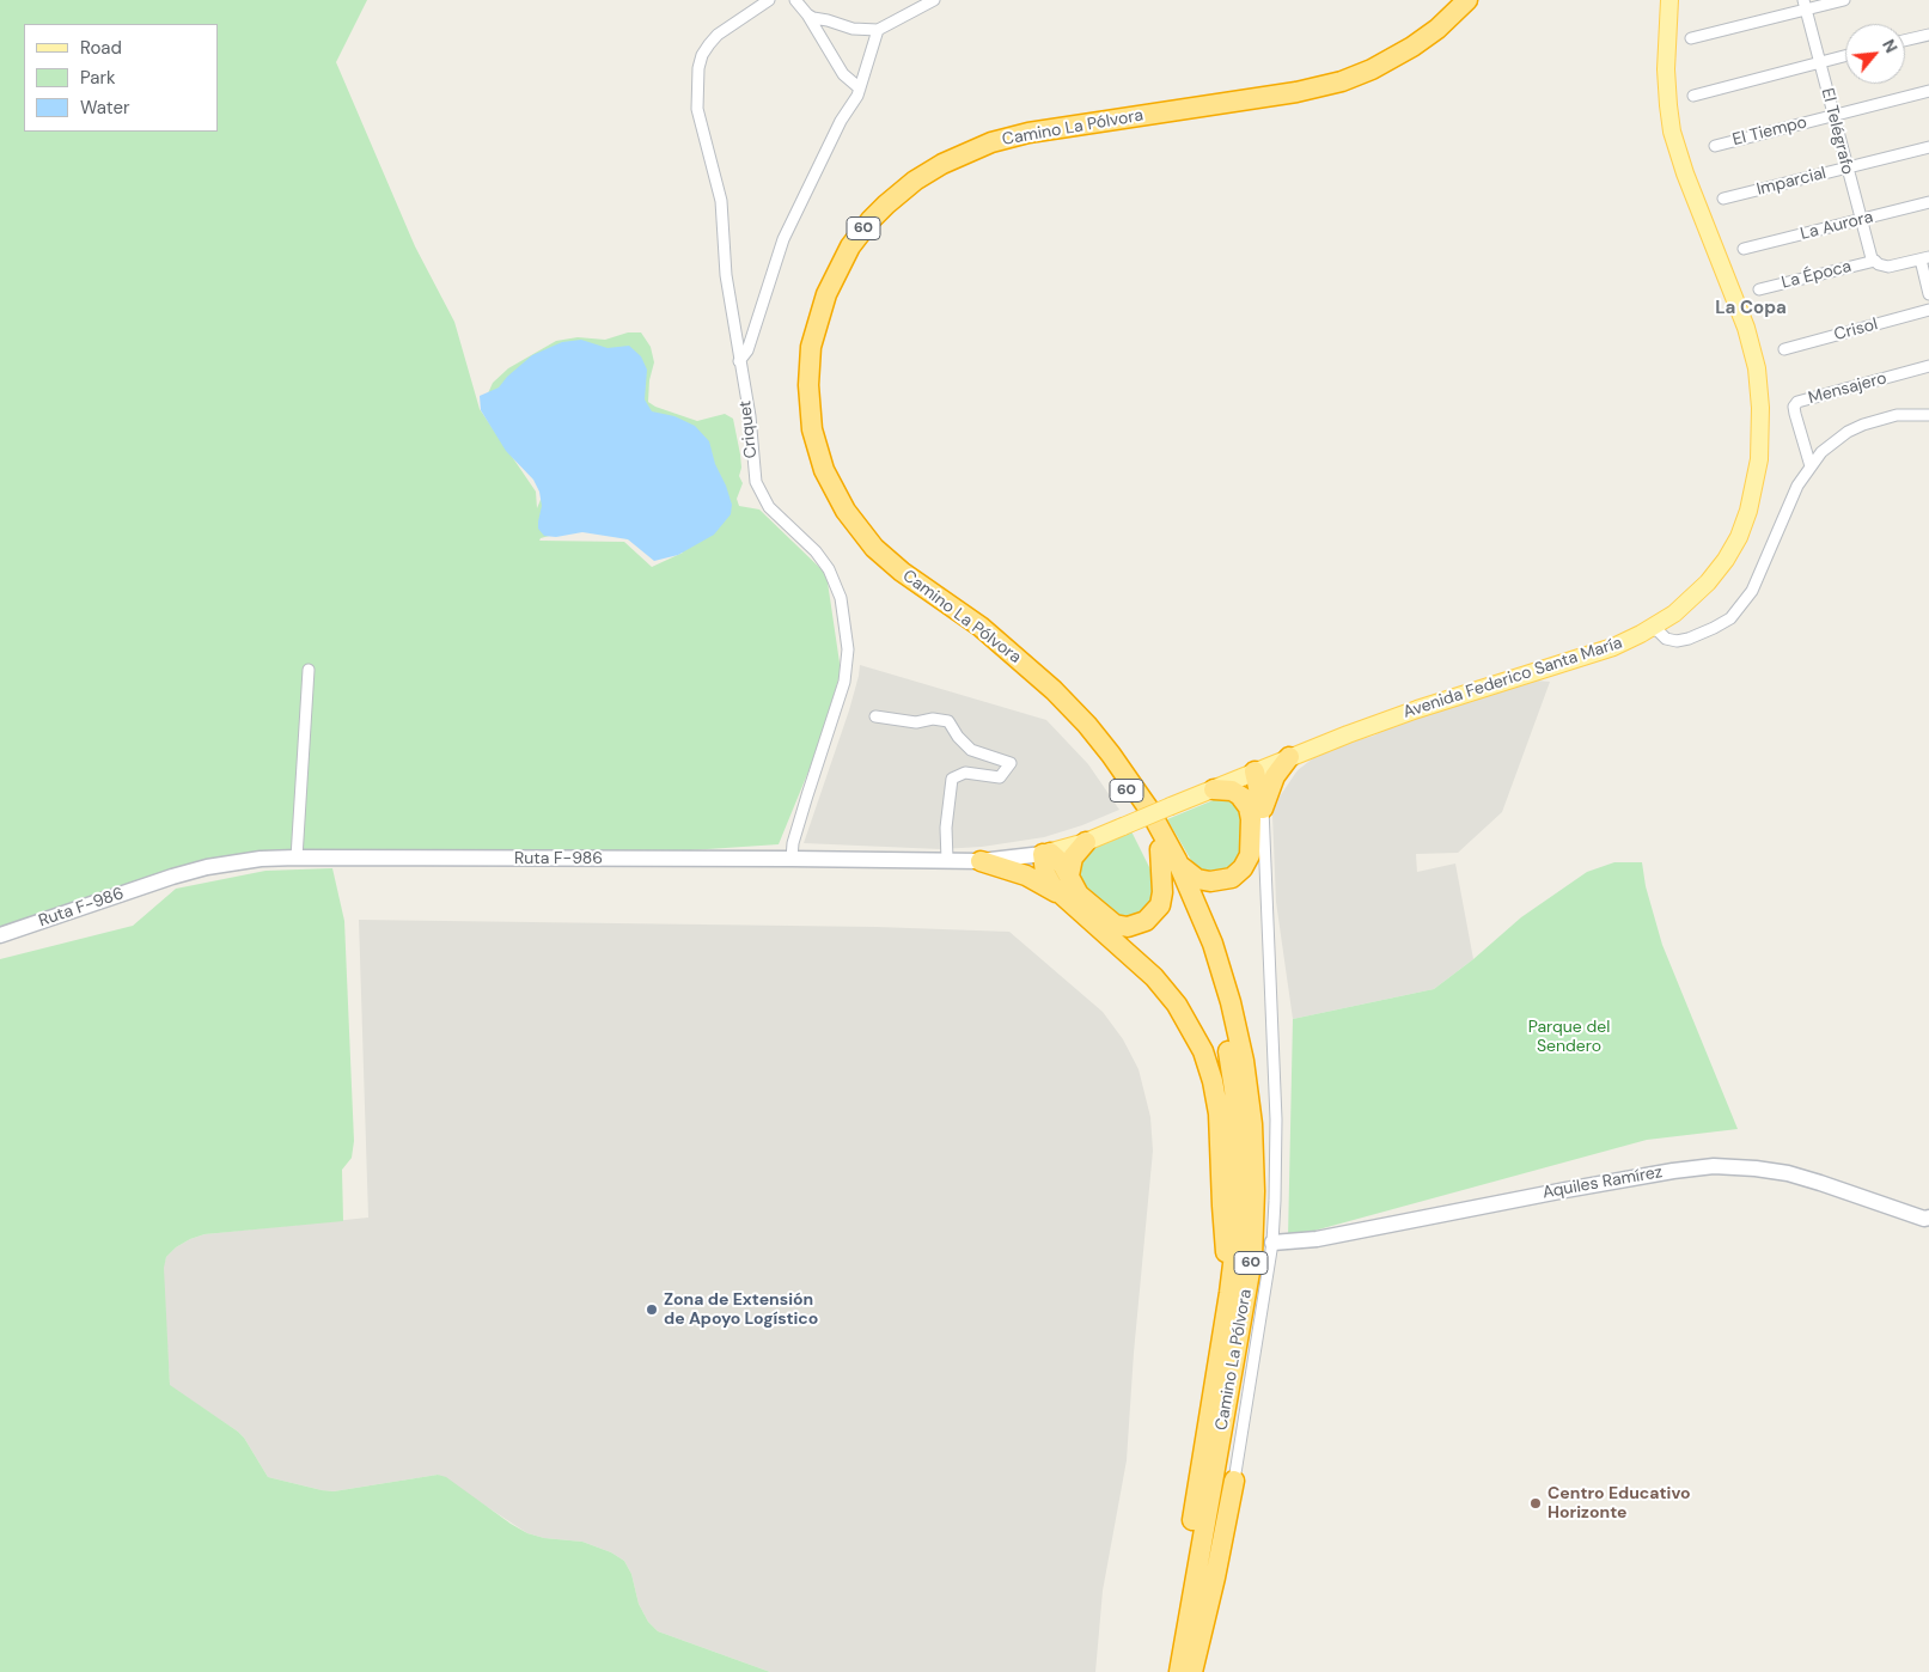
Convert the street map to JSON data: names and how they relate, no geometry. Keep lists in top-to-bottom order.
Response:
{
  "streets": {
    "highway": ["Camino La Pólvora", "60"],
    "main road": ["Avenida Federico Santa María", "Ruta F-986", "Aquiles Ramírez"],
    "street": [
      "El Tiempo",
      "El Telégrafo",
      "Imparcial",
      "La Aurora",
      "La Época",
      "Crisol",
      "Mensajero",
      "Criquet"
    ]
  },
  "crossings": [
    ["El Tiempo", "El Telégrafo"],
    ["El Telégrafo", "Imparcial"],
    ["El Telégrafo", "La Aurora"],
    ["El Telégrafo", "La Época"],
    ["Criquet", "Ruta F-986"],
    ["Avenida Federico Santa María", "Ruta F-986"]
  ],
  "districts": ["La Copa"],
  "parks": ["Parque del Sendero"],
  "places": ["Zona de Extensión de Apoyo Logístico", "Centro Educativo Horizonte"],
  "legend": ["Road", "Park", "Water"],
  "north": "top right"
}
